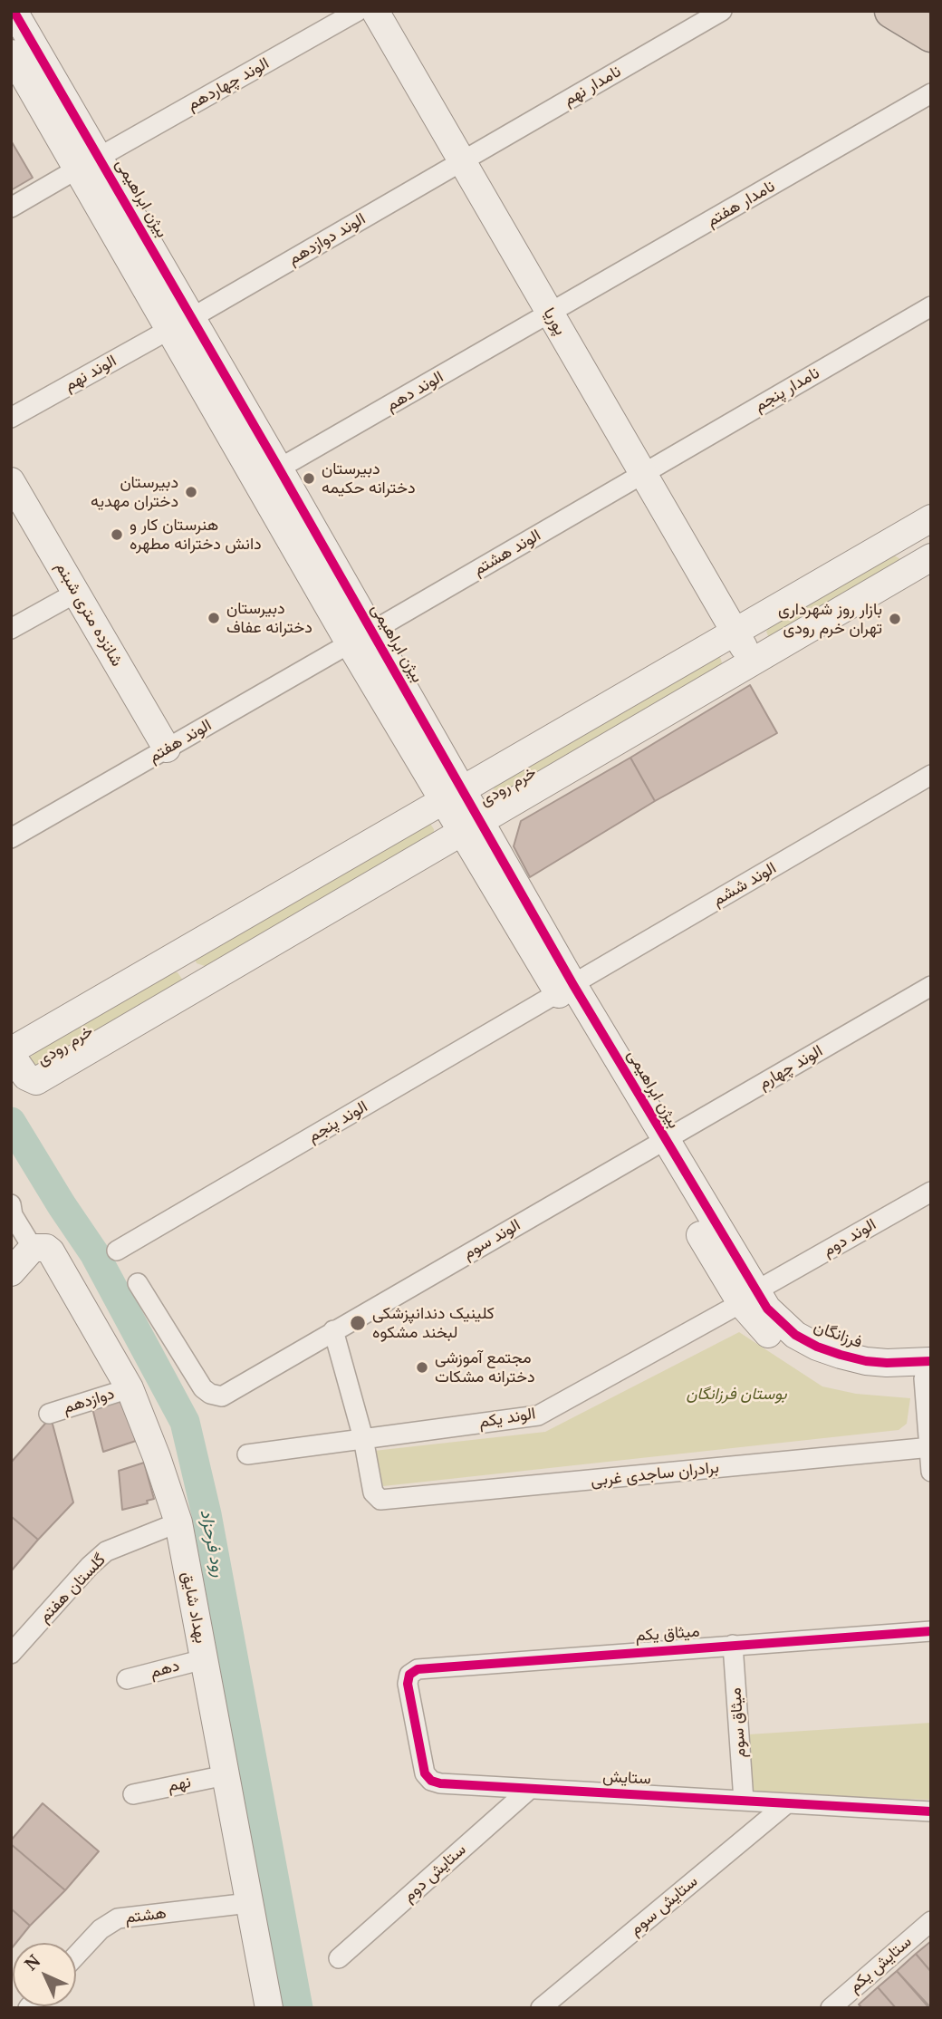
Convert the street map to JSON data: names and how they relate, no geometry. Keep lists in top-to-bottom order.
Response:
{
  "streets": {
    "street": [
      "الوند چهاردهم",
      "نامدار نهم",
      "بیژن ابراهیمی",
      "نامدار هفتم",
      "الوند دوازدهم",
      "پوریا",
      "الوند نهم",
      "نامدار پنجم",
      "الوند دهم",
      "الوند هشتم",
      "شانزده متری شبنم",
      "الوند هفتم",
      "خرم رودی",
      "الوند ششم",
      "الوند چهارم",
      "الوند پنجم",
      "الوند دوم",
      "الوند سوم",
      "فرزانگان",
      "دوازدهم",
      "الوند یکم",
      "برادران ساجدی غربی",
      "گلستان هفتم",
      "بهداد شایق",
      "میثاق یکم",
      "دهم",
      "میثاق سوم",
      "ستایش",
      "نهم",
      "ستایش دوم",
      "ستایش سوم",
      "هشتم",
      "ستایش یکم"
    ]
  },
  "crossings": [
    ["الوند چهاردهم", "بیژن ابراهیمی"],
    ["نامدار نهم", "الوند دوازدهم"],
    ["نامدار نهم", "پوریا"],
    ["بیژن ابراهیمی", "الوند دوازدهم"],
    ["بیژن ابراهیمی", "الوند نهم"],
    ["بیژن ابراهیمی", "الوند دهم"],
    ["بیژن ابراهیمی", "الوند هشتم"],
    ["بیژن ابراهیمی", "الوند هفتم"],
    ["بیژن ابراهیمی", "خرم رودی"],
    ["بیژن ابراهیمی", "الوند ششم"],
    ["بیژن ابراهیمی", "الوند چهارم"],
    ["بیژن ابراهیمی", "الوند پنجم"],
    ["بیژن ابراهیمی", "الوند دوم"],
    ["بیژن ابراهیمی", "الوند سوم"],
    ["بیژن ابراهیمی", "فرزانگان"],
    ["بیژن ابراهیمی", "الوند یکم"],
    ["نامدار هفتم", "پوریا"],
    ["نامدار هفتم", "الوند دهم"],
    ["الوند دوازدهم", "پوریا"],
    ["الوند دوازدهم", "الوند نهم"],
    ["پوریا", "نامدار پنجم"],
    ["پوریا", "الوند دهم"],
    ["پوریا", "الوند هشتم"],
    ["پوریا", "خرم رودی"],
    ["نامدار پنجم", "الوند هشتم"],
    ["الوند هشتم", "الوند هفتم"],
    ["شانزده متری شبنم", "الوند هفتم"],
    ["الوند ششم", "الوند پنجم"],
    ["الوند چهارم", "الوند سوم"],
    ["الوند دوم", "فرزانگان"],
    ["الوند دوم", "الوند یکم"],
    ["فرزانگان", "الوند یکم"],
    ["دوازدهم", "بهداد شایق"],
    ["الوند یکم", "برادران ساجدی غربی"],
    ["گلستان هفتم", "بهداد شایق"],
    ["بهداد شایق", "دهم"],
    ["بهداد شایق", "نهم"],
    ["بهداد شایق", "هشتم"],
    ["میثاق یکم", "میثاق سوم"],
    ["میثاق یکم", "ستایش"],
    ["میثاق سوم", "ستایش"],
    ["ستایش", "ستایش دوم"],
    ["ستایش", "ستایش سوم"]
  ],
  "water": ["رود فرحزاد"],
  "parks": ["بوستان فرزانگان"],
  "places": [
    "دبیرستان دخترانه حکیمه",
    "دبیرستان دختران مهدیه",
    "هنرستان کار و دانش دخترانه مطهره",
    "دبیرستان دخترانه عفاف",
    "بازار روز شهرداری تهران خرم رودی",
    "کلینیک دندانپزشکی لبخند مشکوه",
    "مجتمع آموزشی دخترانه مشکات"
  ],
  "north": "top left"
}
